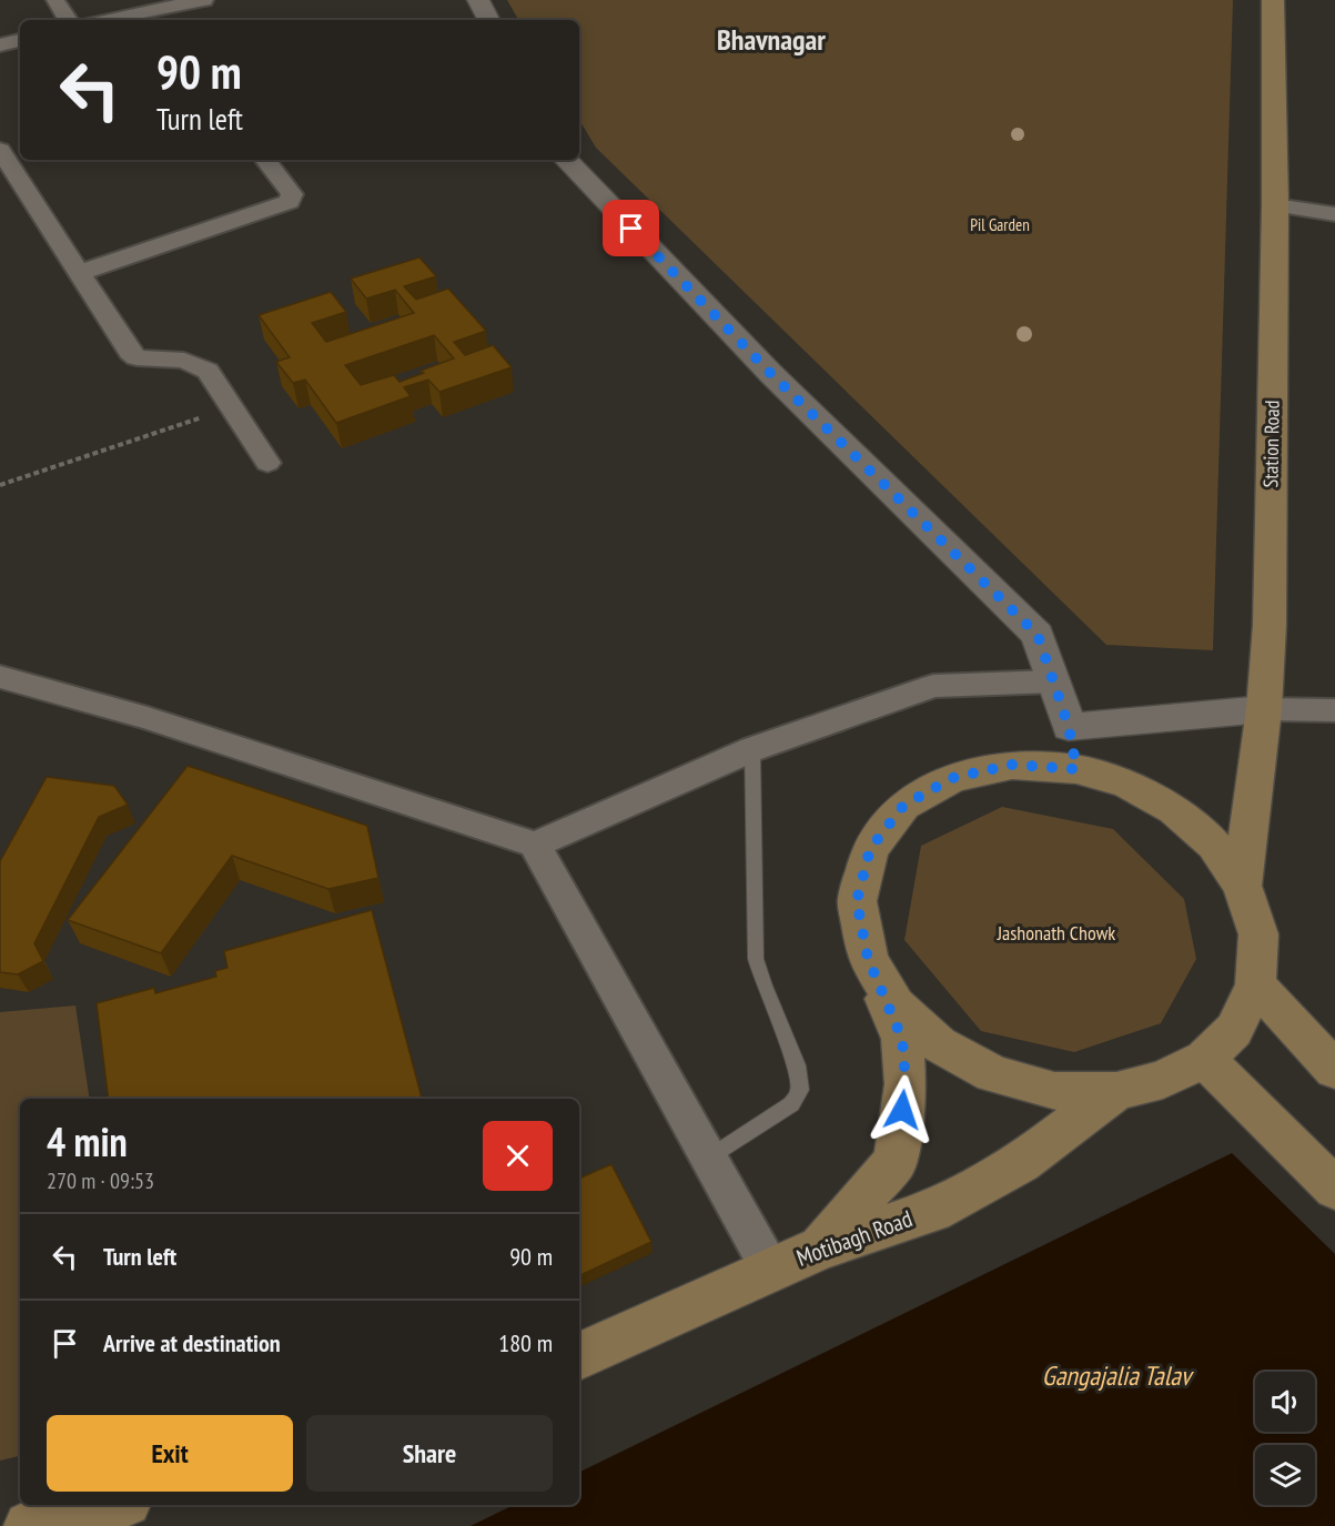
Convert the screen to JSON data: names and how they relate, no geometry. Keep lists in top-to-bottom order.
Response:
{
  "streets": {
    "main road": ["Station Road", "Motibagh Road"]
  },
  "districts": ["Bhavnagar"],
  "water": ["Gangajalia Talav"],
  "parks": ["Pil Garden", "Jashonath Chowk"],
  "page": {
    "turn": ["90 m", "Turn left"],
    "heading": ["4 min", "270 m · 09:53"],
    "list": [
      {
        "name": "Turn left",
        "value": "90 m"
      },
      {
        "name": "Arrive at destination",
        "value": "180 m"
      }
    ],
    "buttons": ["Exit", "Share"]
  }
}
